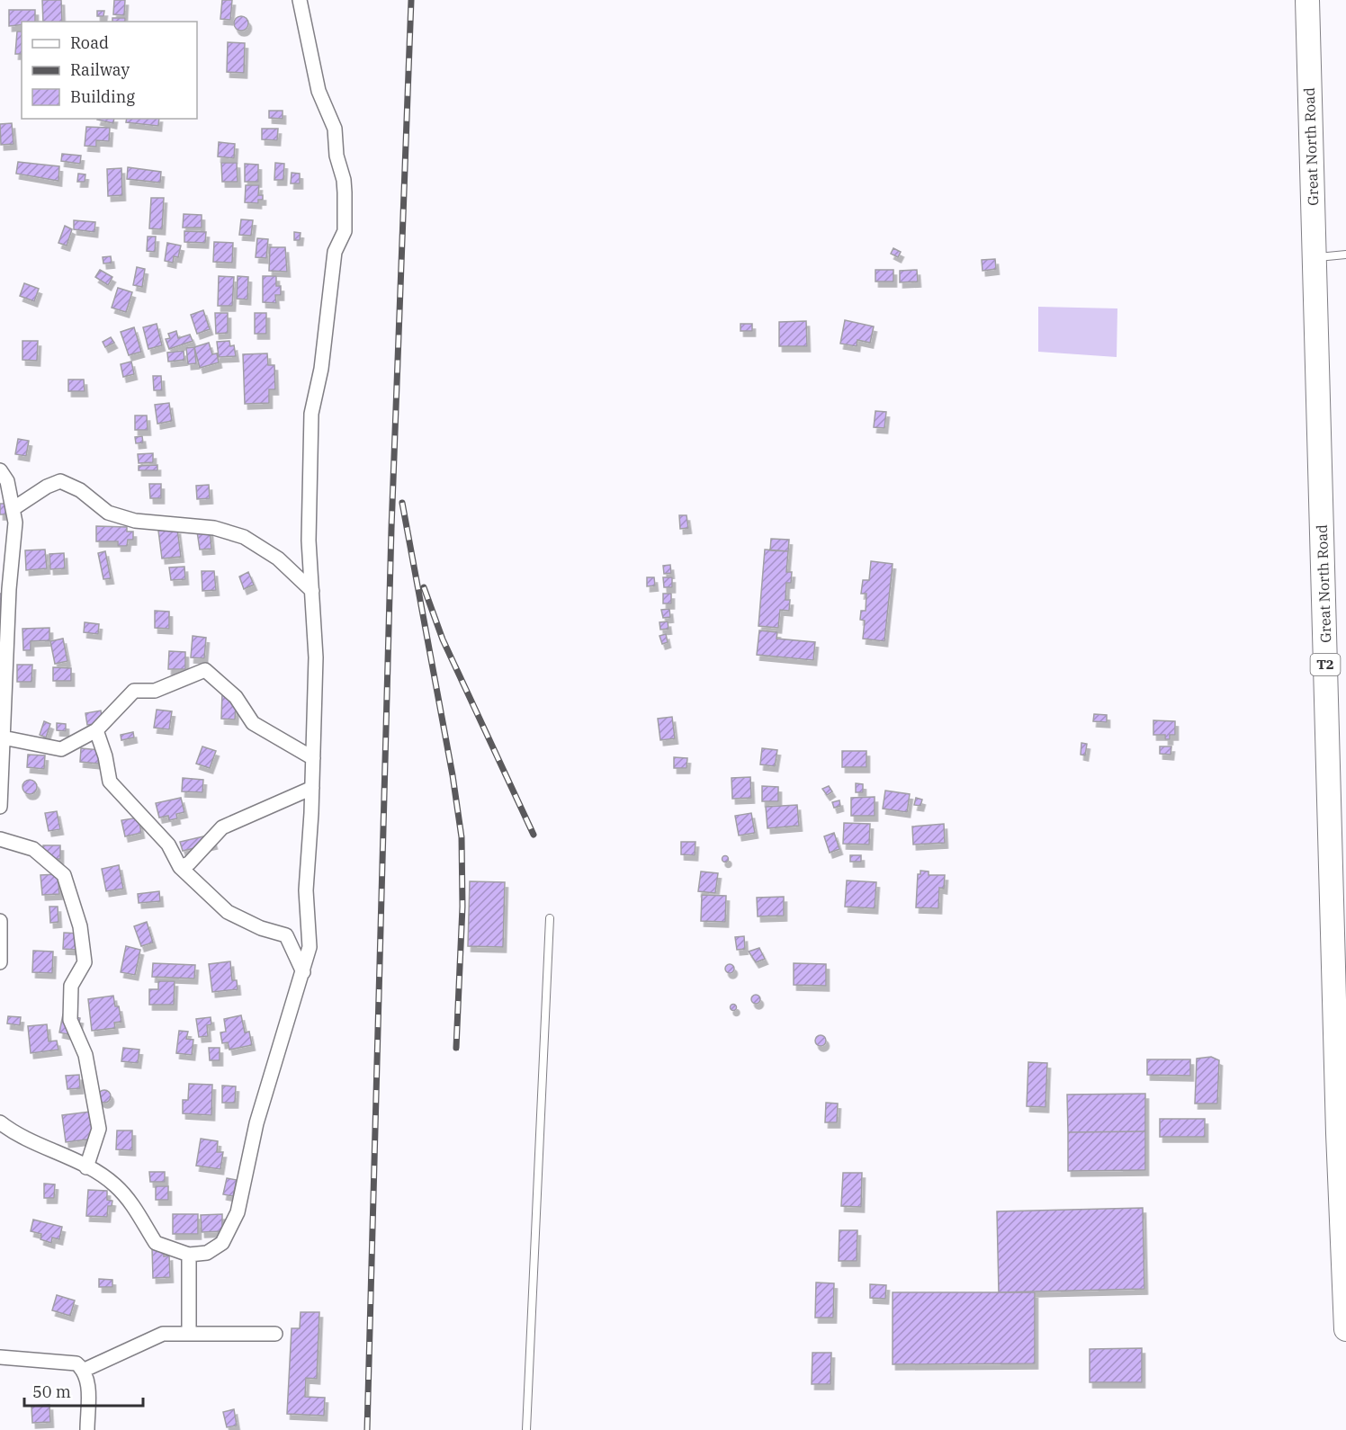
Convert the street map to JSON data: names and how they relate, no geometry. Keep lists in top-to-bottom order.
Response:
{
  "streets": {
    "highway": ["Great North Road", "T2"]
  },
  "legend": ["Road", "Railway", "Building"],
  "scale_bar": "50 m"
}
